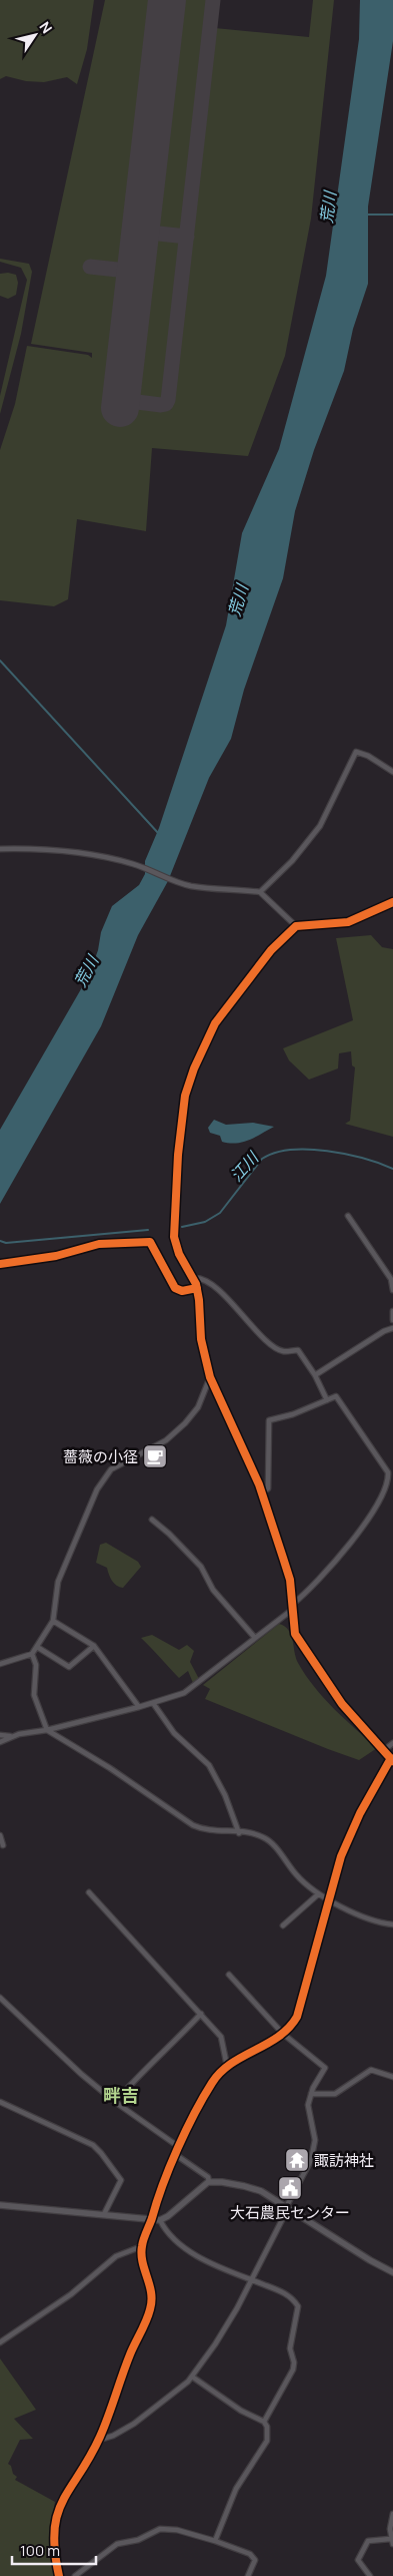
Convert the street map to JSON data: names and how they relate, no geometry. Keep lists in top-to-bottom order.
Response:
{
  "districts": ["畔吉"],
  "water": ["荒川", "江川"],
  "places": {
    "cafe": ["薔薇の小径"],
    "temple": ["諏訪神社"],
    "public building": ["大石農民センター"]
  },
  "scale_bar": "100 m",
  "north": "top right"
}
